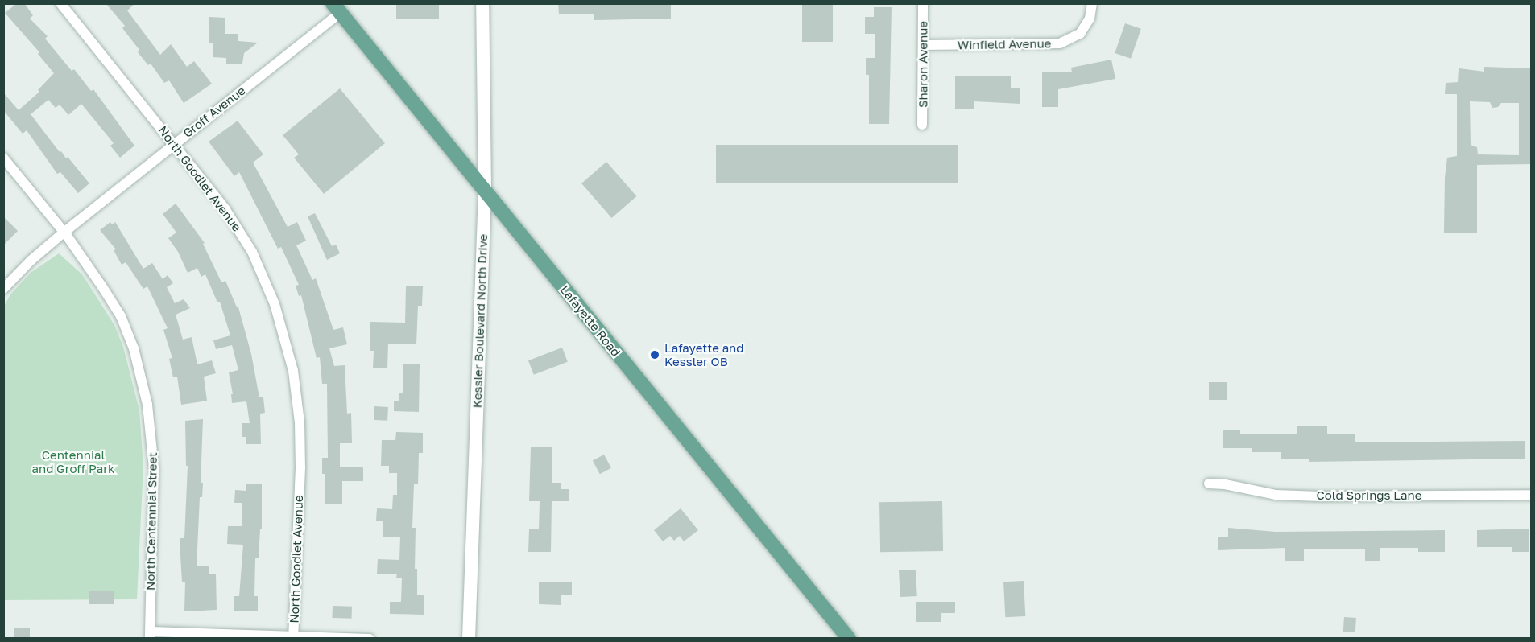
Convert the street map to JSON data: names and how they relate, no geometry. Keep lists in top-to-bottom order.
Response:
{
  "streets": {
    "main road": ["Kessler Boulevard North Drive", "Lafayette Road"],
    "street": [
      "Winfield Avenue",
      "Sharon Avenue",
      "Groff Avenue",
      "North Goodlet Avenue",
      "Cold Springs Lane",
      "North Centennial Street"
    ]
  },
  "crossings": [
    ["Winfield Avenue", "Sharon Avenue"],
    ["Groff Avenue", "North Goodlet Avenue"],
    ["Groff Avenue", "Lafayette Road"],
    ["Groff Avenue", "North Centennial Street"],
    ["Kessler Boulevard North Drive", "Lafayette Road"]
  ],
  "parks": ["Centennial and Groff Park"],
  "places": ["Lafayette and Kessler OB"]
}
